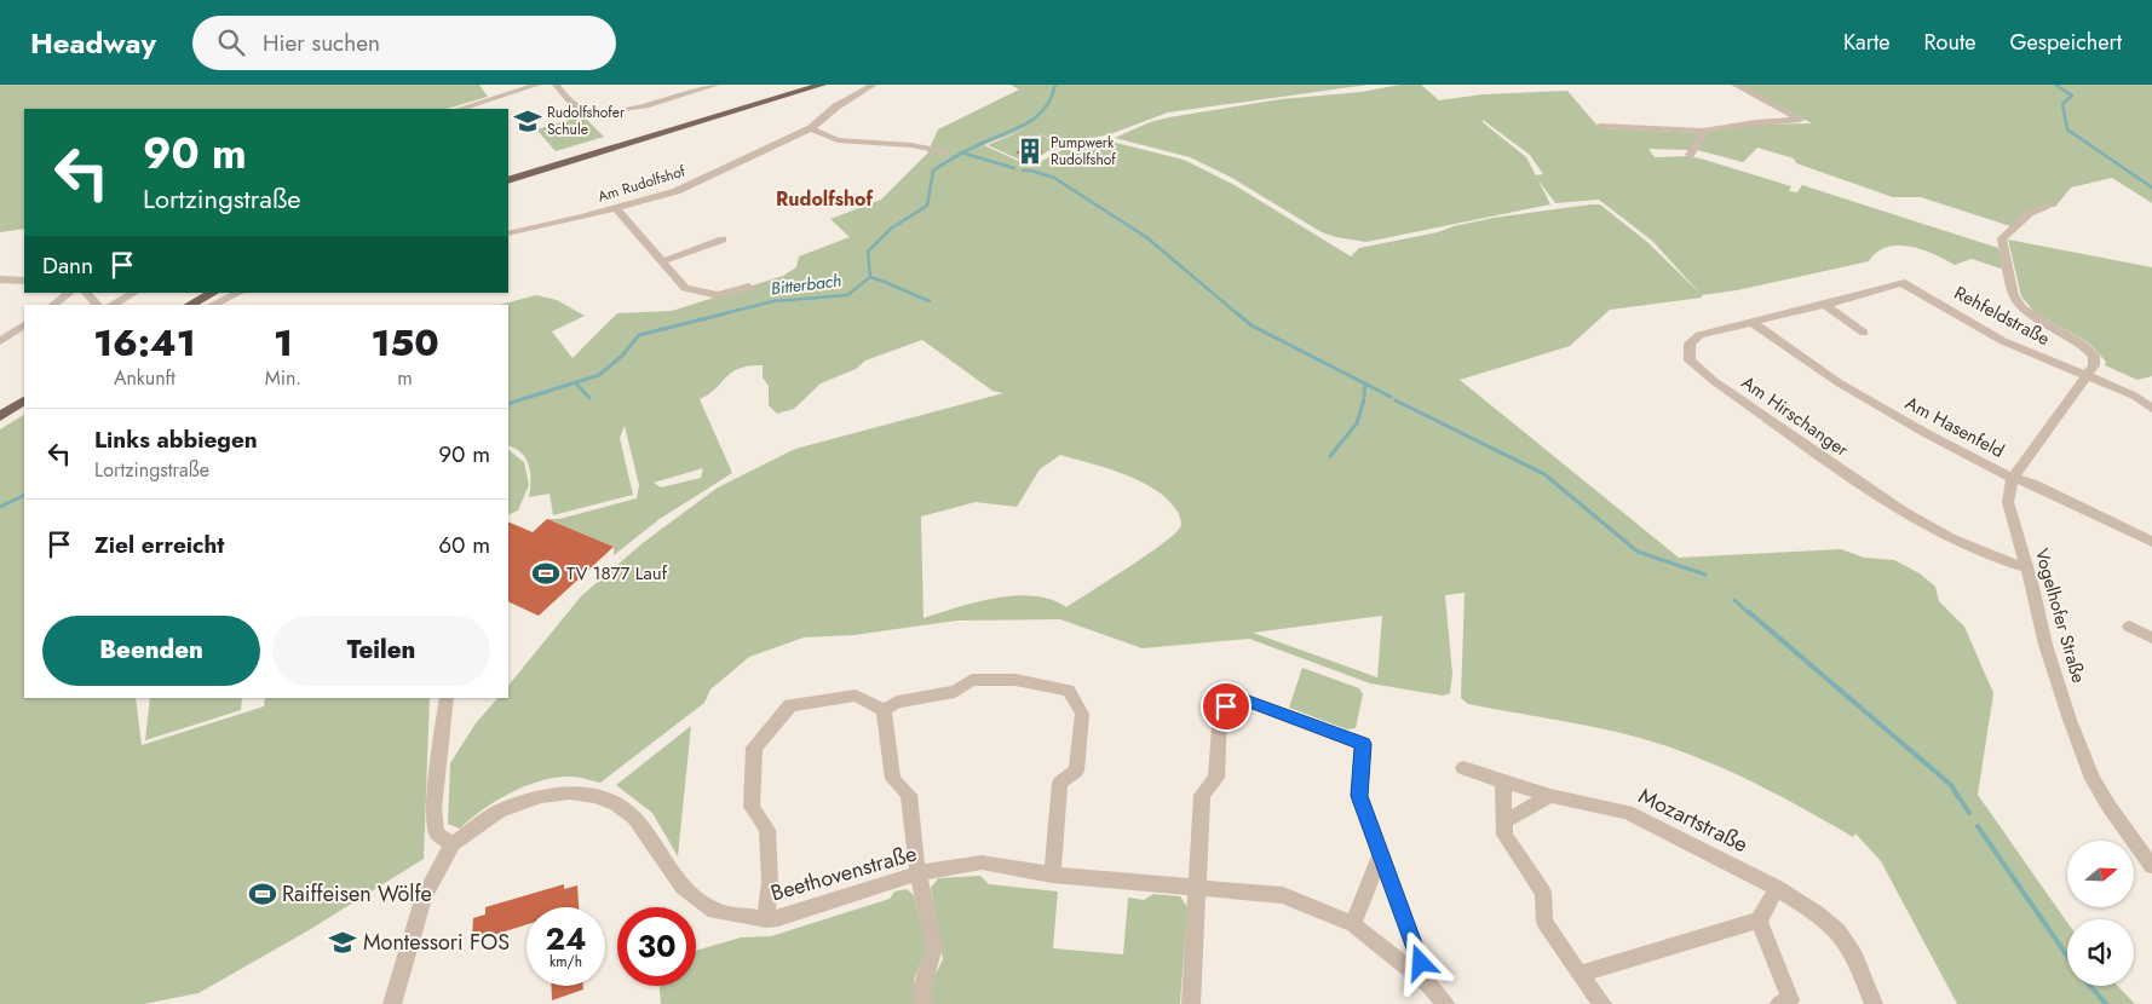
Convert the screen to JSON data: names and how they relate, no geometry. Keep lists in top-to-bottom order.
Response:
{
  "streets": {
    "street": [
      "Am Rudolfshof",
      "Rehfeldstraße",
      "Am Hirschanger",
      "Am Hasenfeld",
      "Vogelhofer Straße",
      "Mozartstraße",
      "Beethovenstraße"
    ]
  },
  "crossings": [
    ["Rehfeldstraße", "Am Hirschanger"],
    ["Rehfeldstraße", "Vogelhofer Straße"],
    ["Am Hirschanger", "Am Hasenfeld"],
    ["Am Hirschanger", "Vogelhofer Straße"],
    ["Am Hasenfeld", "Vogelhofer Straße"]
  ],
  "districts": ["Rudolfshof"],
  "water": ["Bitterbach"],
  "places": {
    "school or university": ["Rudolfshofer Schule", "Montessori FOS"],
    "building": ["Pumpwerk Rudolfshof"],
    "sports": ["TV 1877 Lauf", "Raiffeisen Wölfe"]
  },
  "north": "right",
  "page": {
    "header": "Headway",
    "search": "Hier suchen",
    "nav": ["Karte", "Route", "Gespeichert"],
    "turn": ["90 m", "Lortzingstraße"],
    "then": "Dann",
    "eta": [
      "16:41",
      "Ankunft",
      "1",
      "Min.",
      "150",
      "m"
    ],
    "list": [
      {
        "name": "Links abbiegen",
        "note": "Lortzingstraße",
        "value": "90 m"
      },
      {
        "name": "Ziel erreicht",
        "value": "60 m"
      }
    ],
    "buttons": ["Beenden", "Teilen"],
    "speed": "24 km/h",
    "limit": "30"
  }
}
